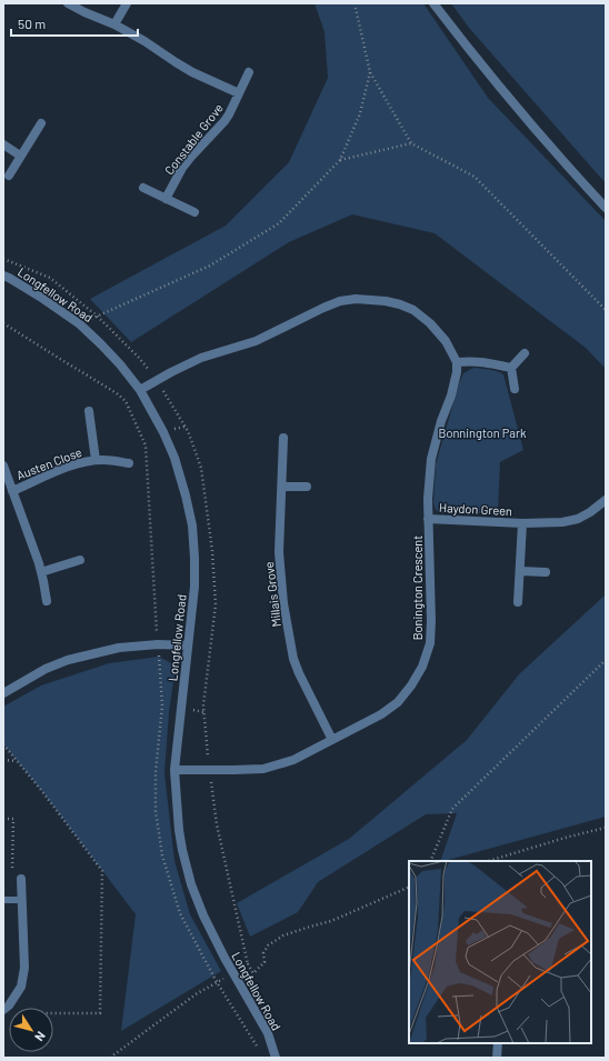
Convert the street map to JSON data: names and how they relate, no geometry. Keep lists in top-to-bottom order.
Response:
{
  "streets": {
    "street": [
      "Constable Grove",
      "Longfellow Road",
      "Austen Close",
      "Haydon Green",
      "Bonington Crescent",
      "Millais Grove"
    ]
  },
  "crossings": [
    ["Longfellow Road", "Bonington Crescent"],
    ["Haydon Green", "Bonington Crescent"],
    ["Bonington Crescent", "Millais Grove"]
  ],
  "parks": ["Bonnington Park"],
  "scale_bar": "50 m",
  "north": "bottom right"
}
